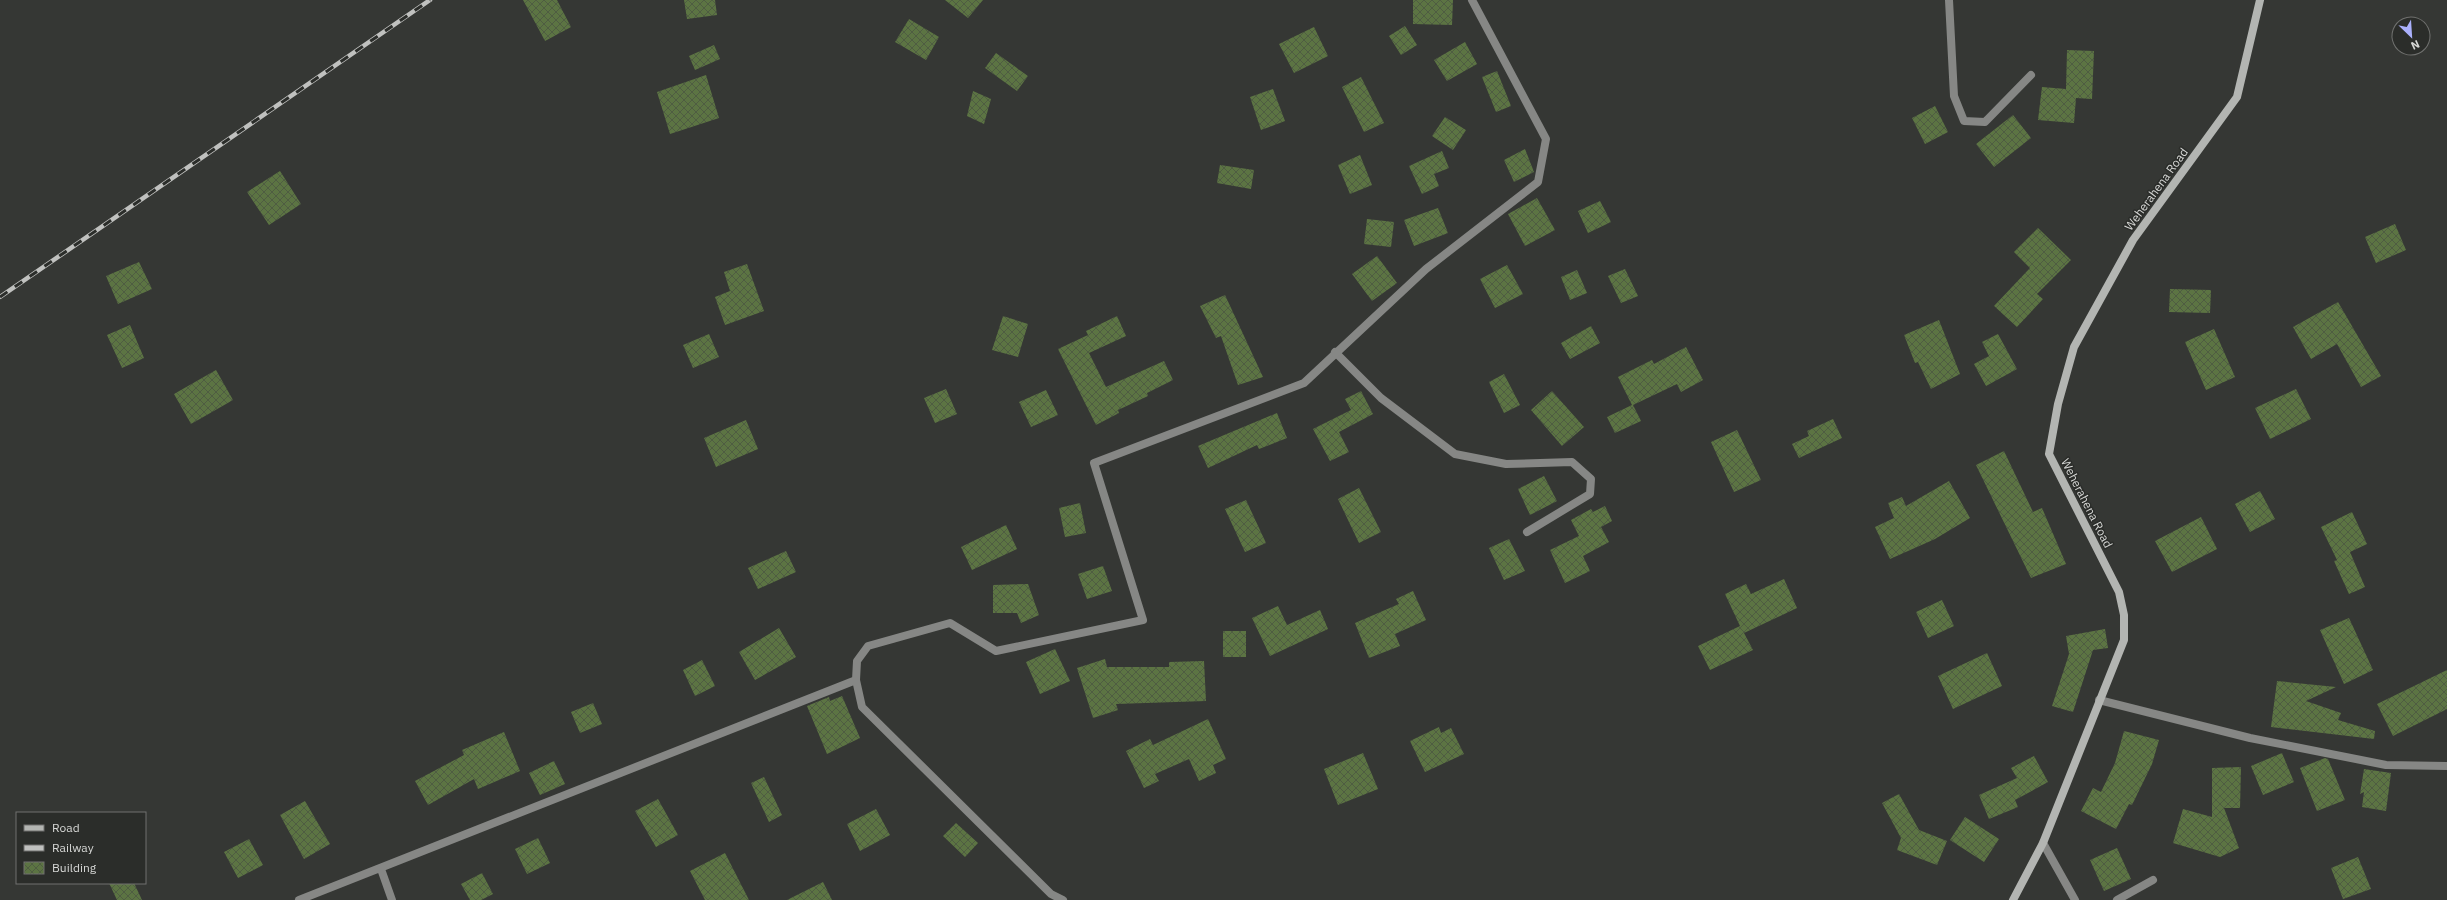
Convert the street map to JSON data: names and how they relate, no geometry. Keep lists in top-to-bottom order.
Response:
{
  "streets": {
    "main road": ["Weherahena Road"]
  },
  "legend": ["Road", "Railway", "Building"],
  "north": "bottom right"
}
